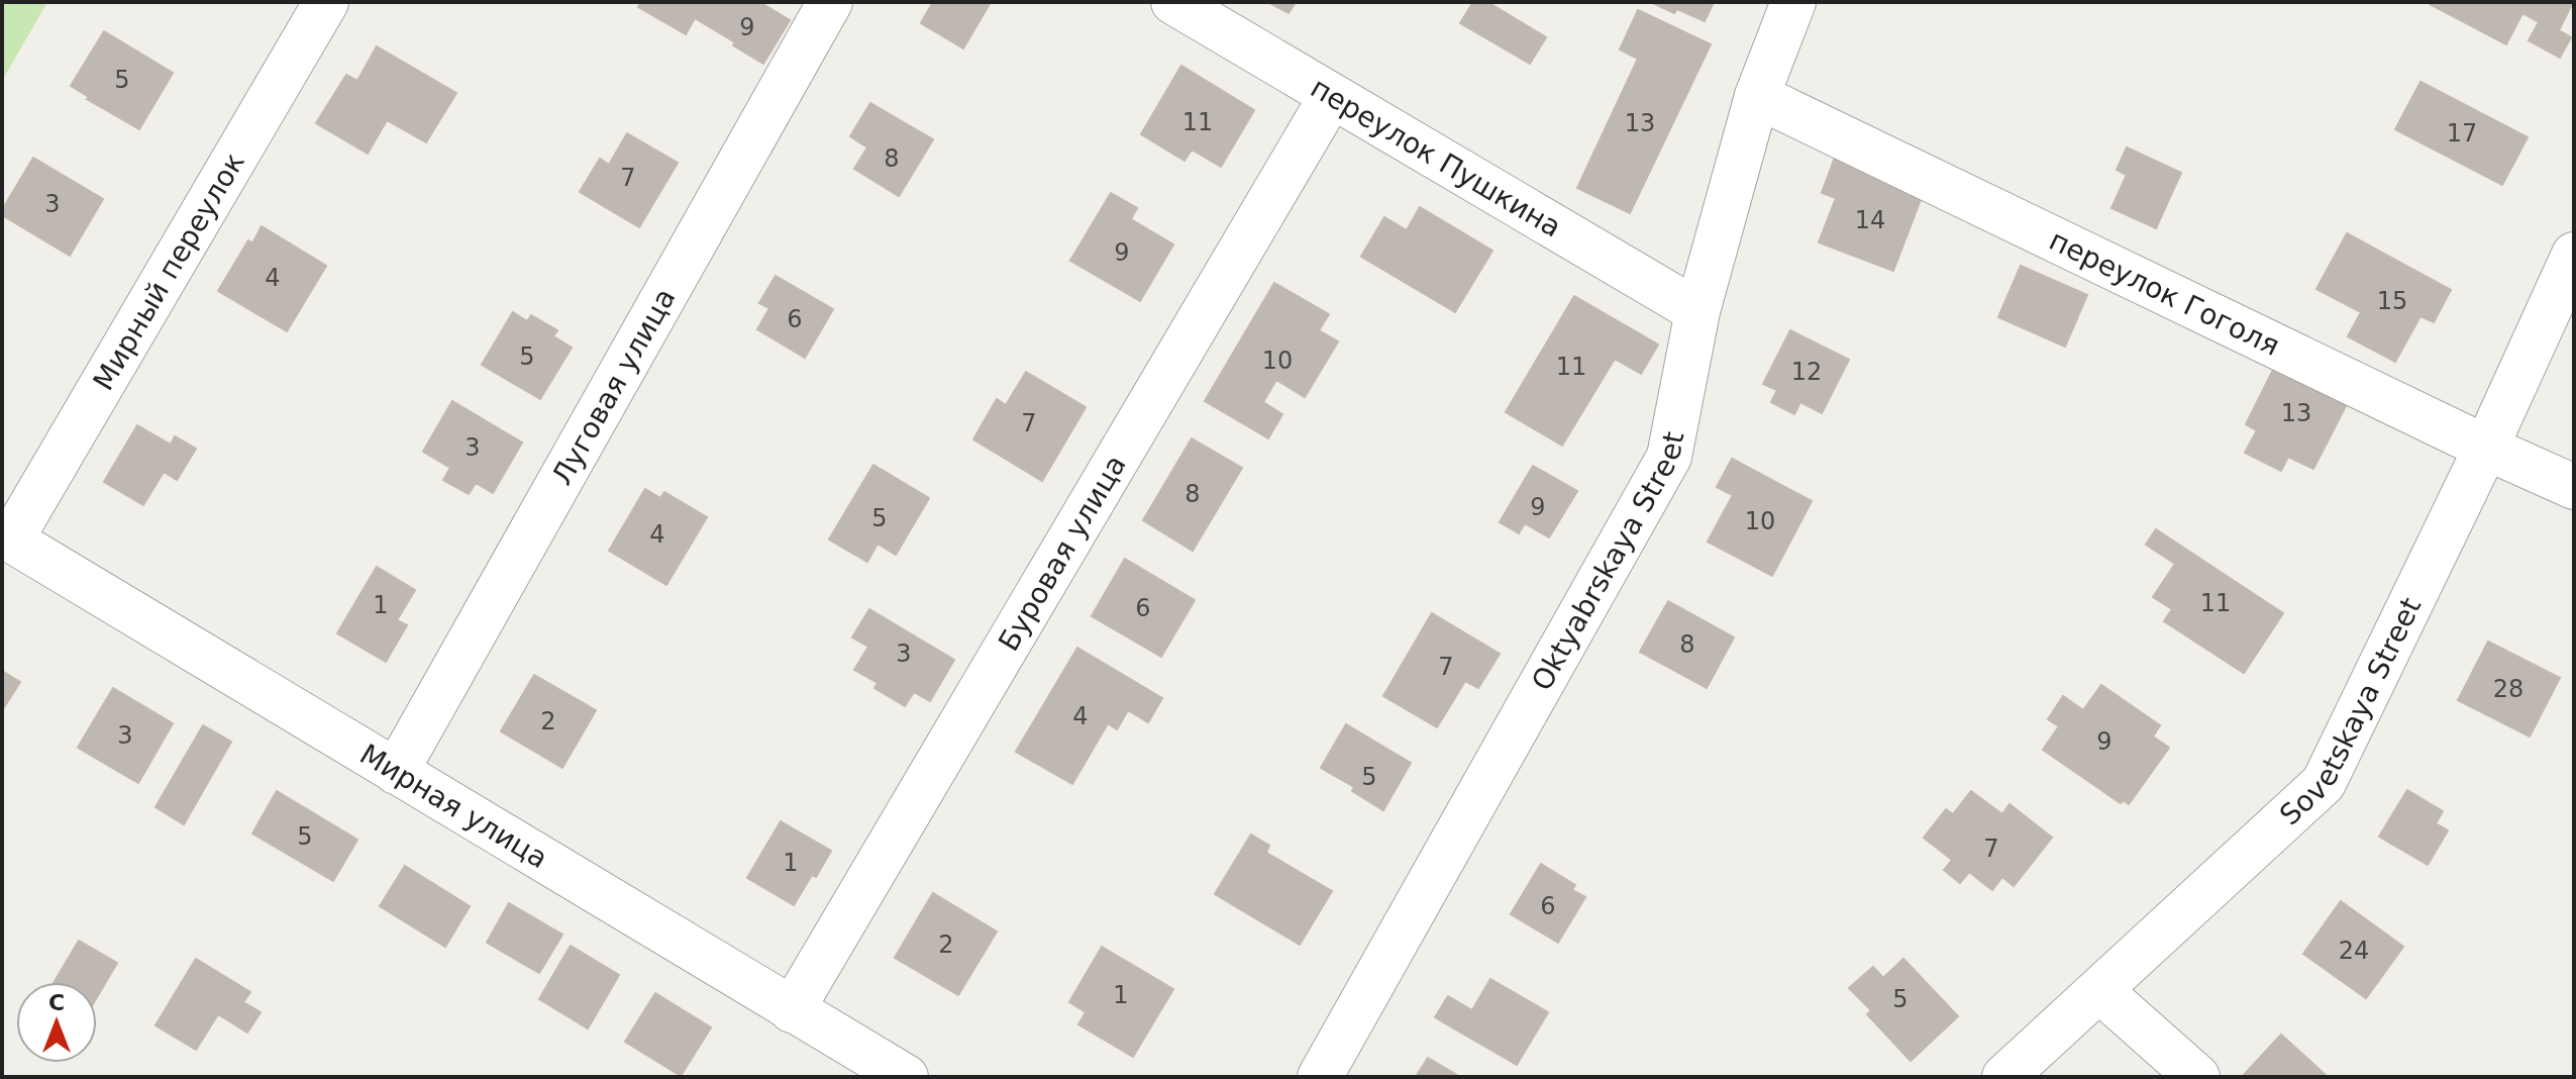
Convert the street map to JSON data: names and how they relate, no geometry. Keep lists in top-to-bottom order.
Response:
{
  "streets": {
    "street": [
      "переулок Пушкина",
      "Мирный переулок",
      "переулок Гоголя",
      "Луговая улица",
      "Буровая улица",
      "Oktyabrskaya Street",
      "Sovetskaya Street",
      "Мирная улица"
    ]
  },
  "crossings": [
    ["переулок Пушкина", "Буровая улица"],
    ["переулок Пушкина", "Oktyabrskaya Street"],
    ["Мирный переулок", "Мирная улица"],
    ["переулок Гоголя", "Oktyabrskaya Street"],
    ["переулок Гоголя", "Sovetskaya Street"],
    ["Луговая улица", "Мирная улица"],
    ["Буровая улица", "Мирная улица"]
  ],
  "house_numbers": [
    "9",
    "5",
    "11",
    "13",
    "17",
    "8",
    "7",
    "3",
    "14",
    "9",
    "4",
    "15",
    "6",
    "5",
    "10",
    "11",
    "12",
    "13",
    "7",
    "3",
    "8",
    "9",
    "5",
    "10",
    "4",
    "11",
    "1",
    "6",
    "8",
    "3",
    "7",
    "28",
    "4",
    "2",
    "3",
    "9",
    "5",
    "5",
    "7",
    "1",
    "6",
    "2",
    "24",
    "1",
    "5"
  ],
  "north": "top"
}
